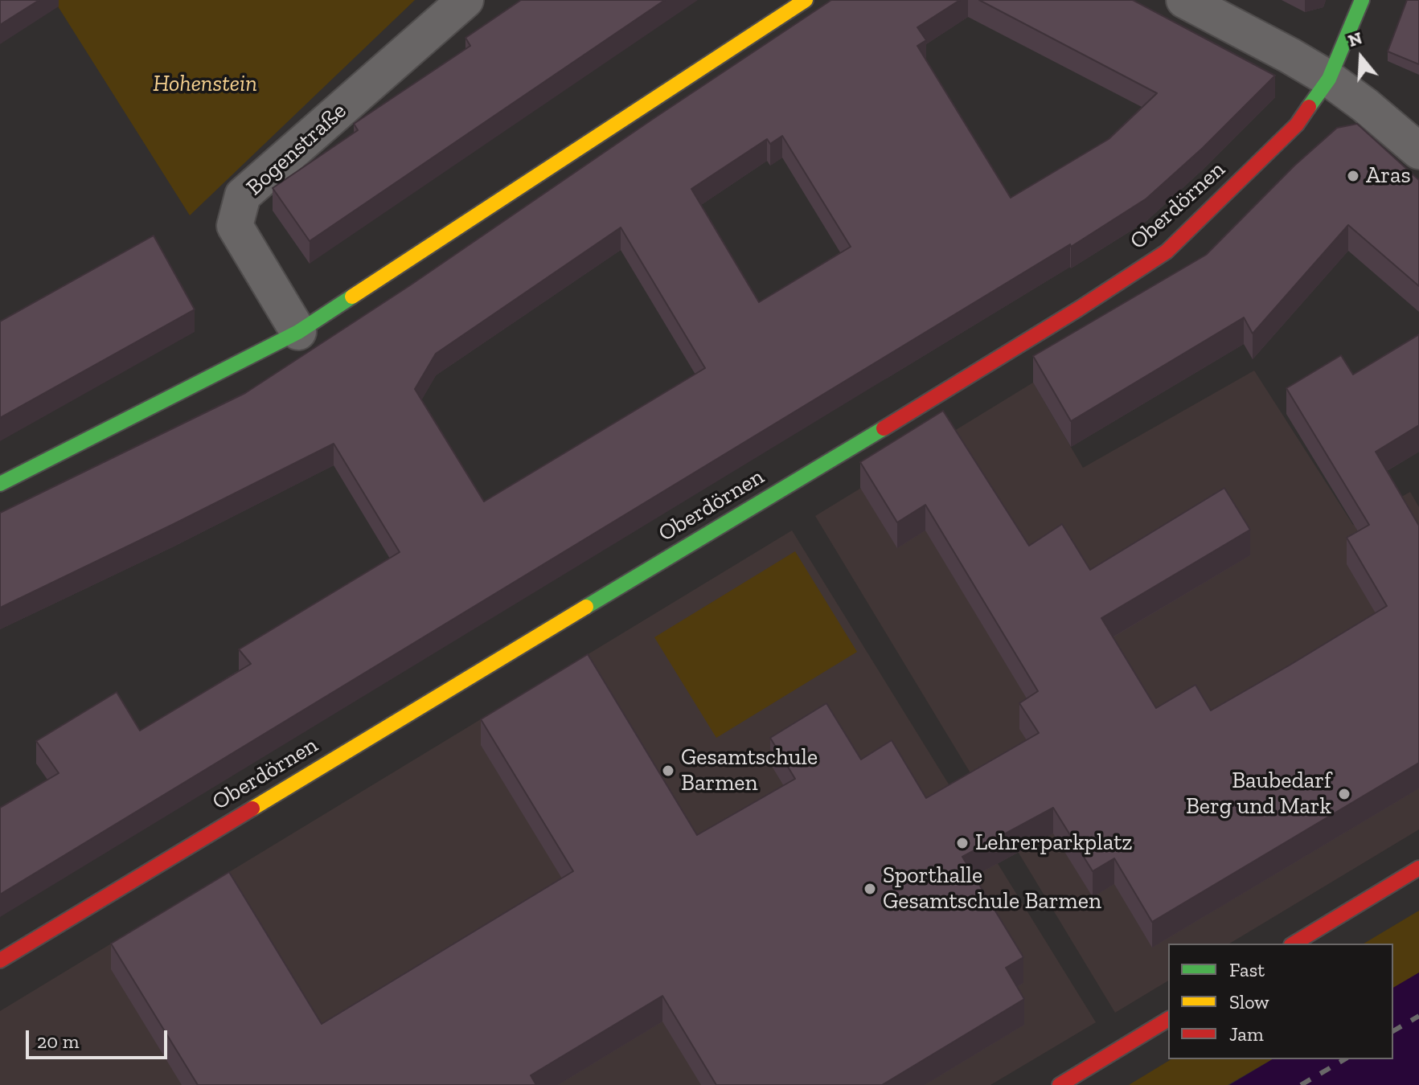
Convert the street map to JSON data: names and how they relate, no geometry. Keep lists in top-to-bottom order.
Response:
{
  "streets": {
    "street": ["Bogenstraße", "Oberdörnen"]
  },
  "parks": ["Hohenstein"],
  "places": [
    "Aras",
    "Gesamtschule Barmen",
    "Baubedarf Berg und Mark",
    "Lehrerparkplatz",
    "Sporthalle Gesamtschule Barmen"
  ],
  "legend": ["Fast", "Slow", "Jam"],
  "scale_bar": "20 m",
  "north": "top"
}
